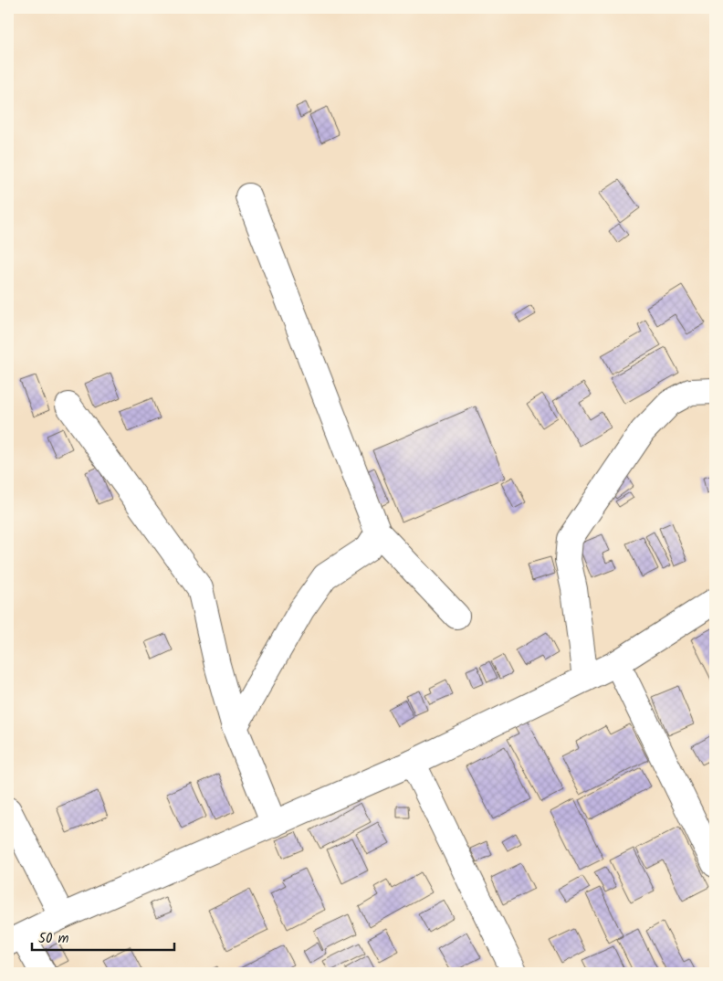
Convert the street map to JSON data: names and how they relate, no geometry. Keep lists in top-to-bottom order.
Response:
{
  "scale_bar": "50 m"
}
